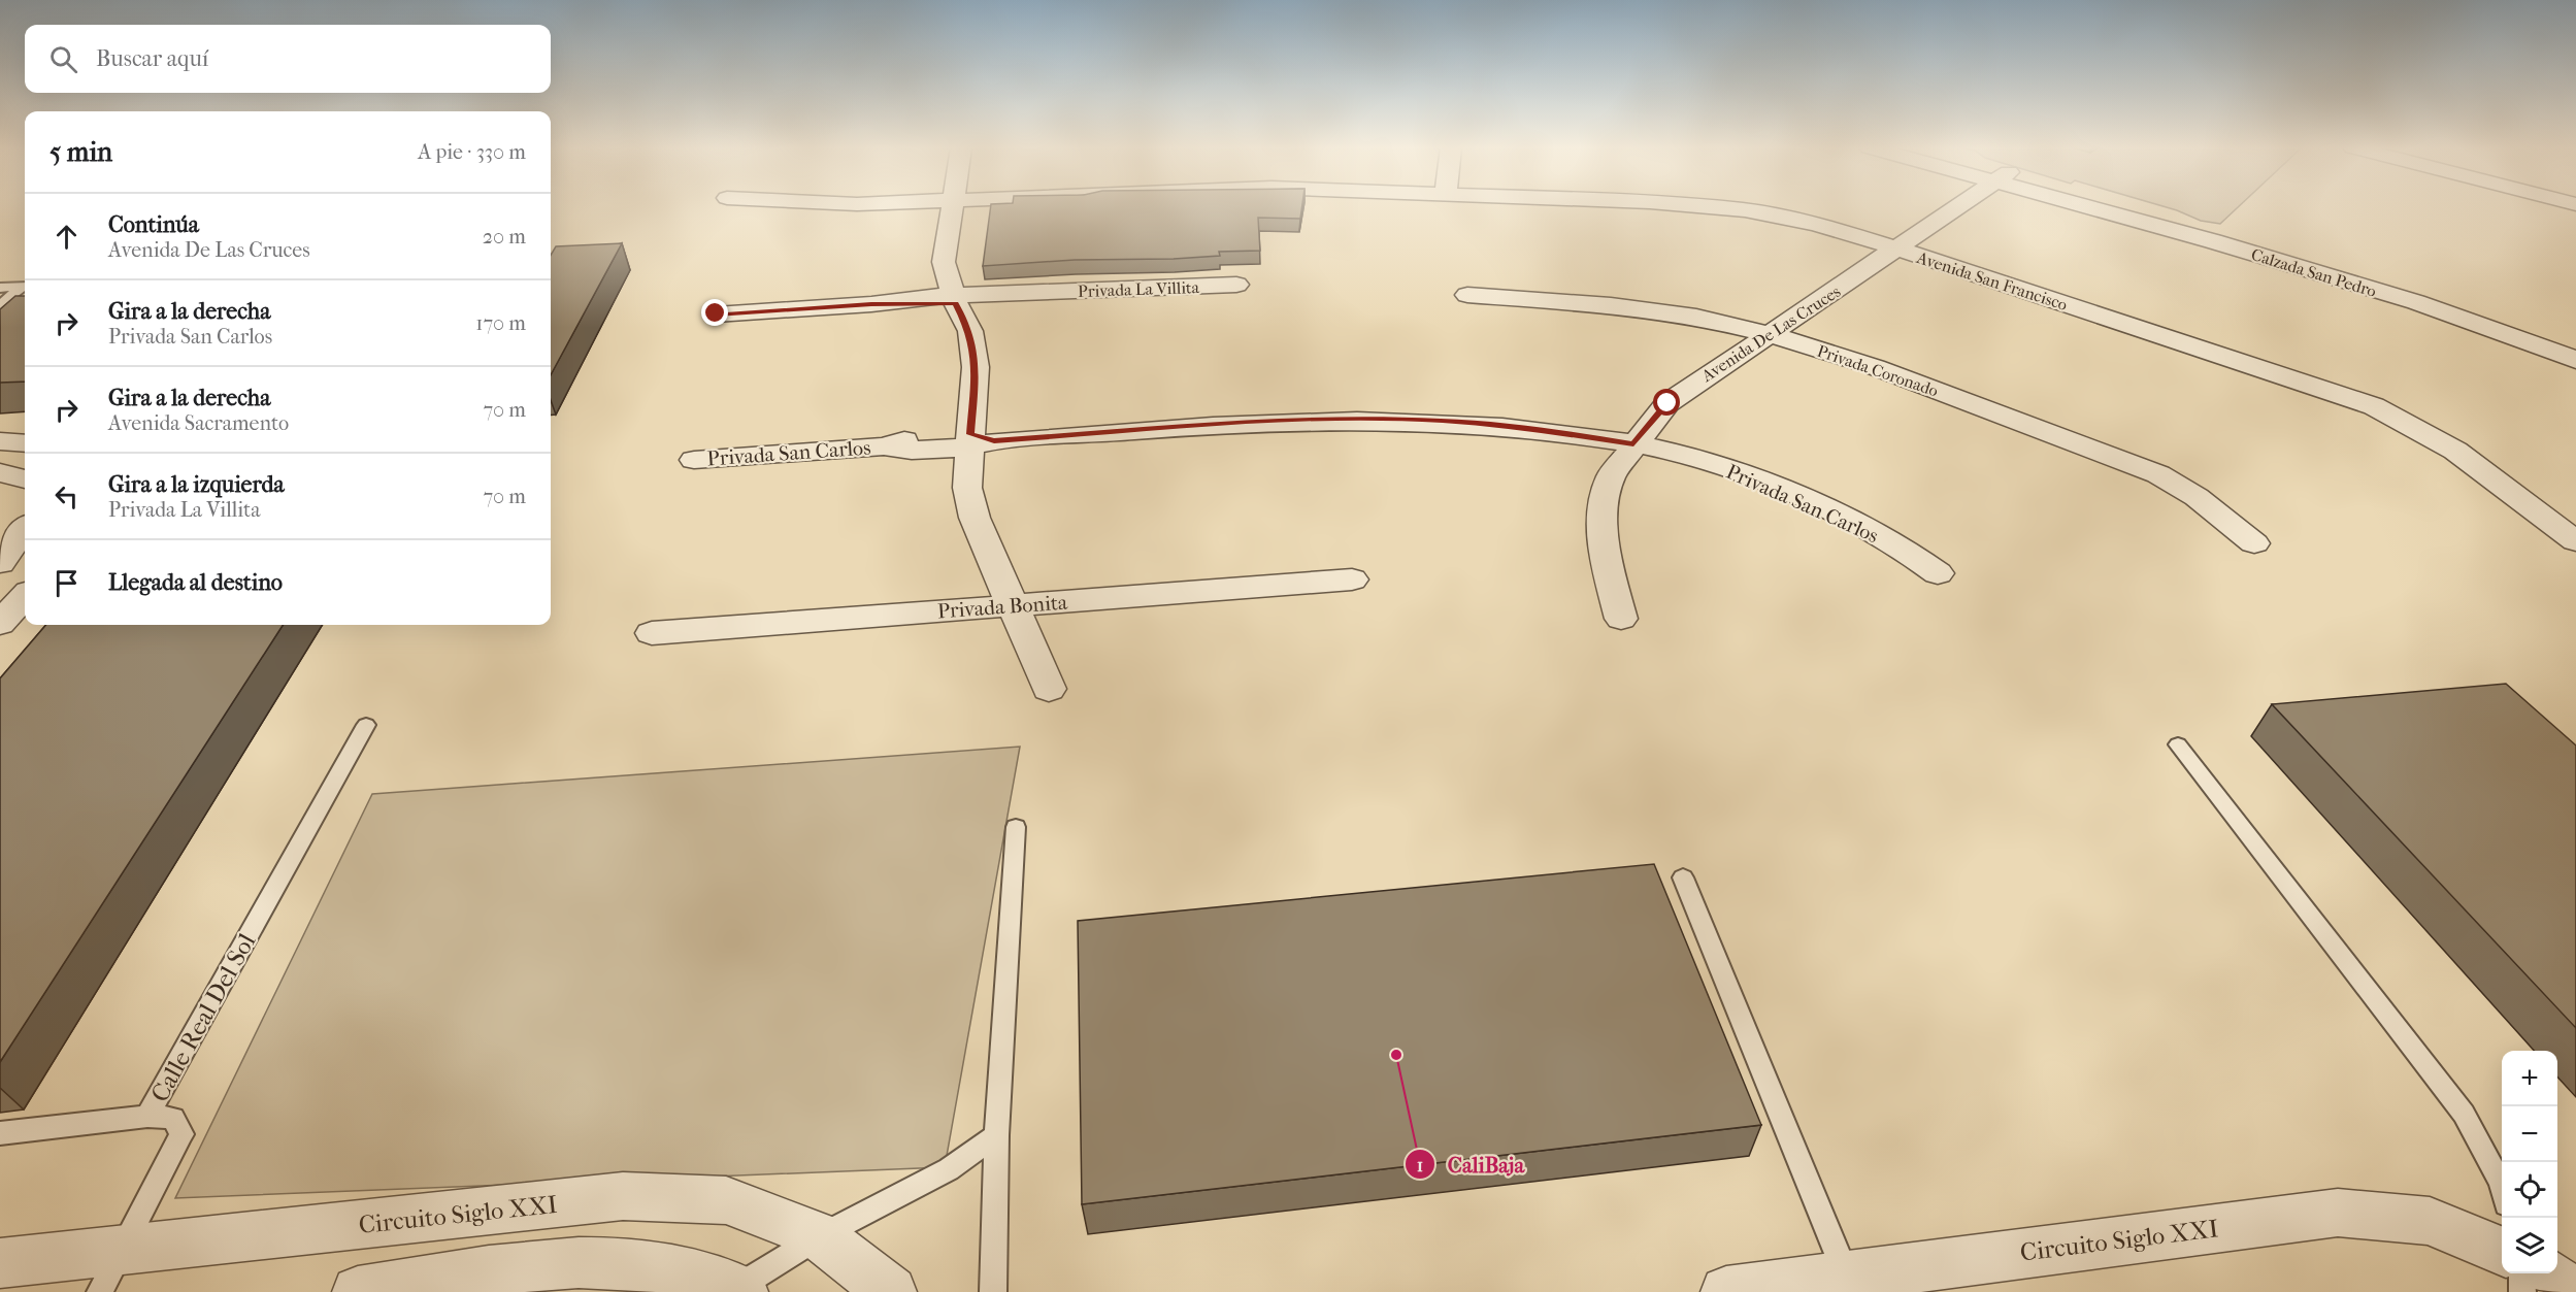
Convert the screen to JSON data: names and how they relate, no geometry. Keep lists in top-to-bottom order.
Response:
{
  "streets": {
    "street": [
      "Calzada San Pedro",
      "Avenida San Francisco",
      "Privada La Villita",
      "Avenida De Las Cruces",
      "Privada Coronado",
      "Privada San Carlos",
      "Privada Bonita",
      "Circuito Siglo XXI"
    ],
    "lane": ["Calle Real Del Sol"]
  },
  "crossings": [
    ["Avenida San Francisco", "Avenida De Las Cruces"],
    ["Avenida De Las Cruces", "Privada Coronado"],
    ["Avenida De Las Cruces", "Privada San Carlos"],
    ["Calle Real Del Sol", "Circuito Siglo XXI"]
  ],
  "places": ["CaliBaja"],
  "page": {
    "search": "Buscar aquí",
    "heading": ["5 min", "A pie · 330 m"],
    "list": [
      ["Continúa", "Avenida De Las Cruces", "20 m"],
      ["Gira a la derecha", "Privada San Carlos", "170 m"],
      ["Gira a la derecha", "Avenida Sacramento", "70 m"],
      ["Gira a la izquierda", "Privada La Villita", "70 m"],
      "Llegada al destino"
    ],
    "map_buttons": ["+", "−"]
  }
}
